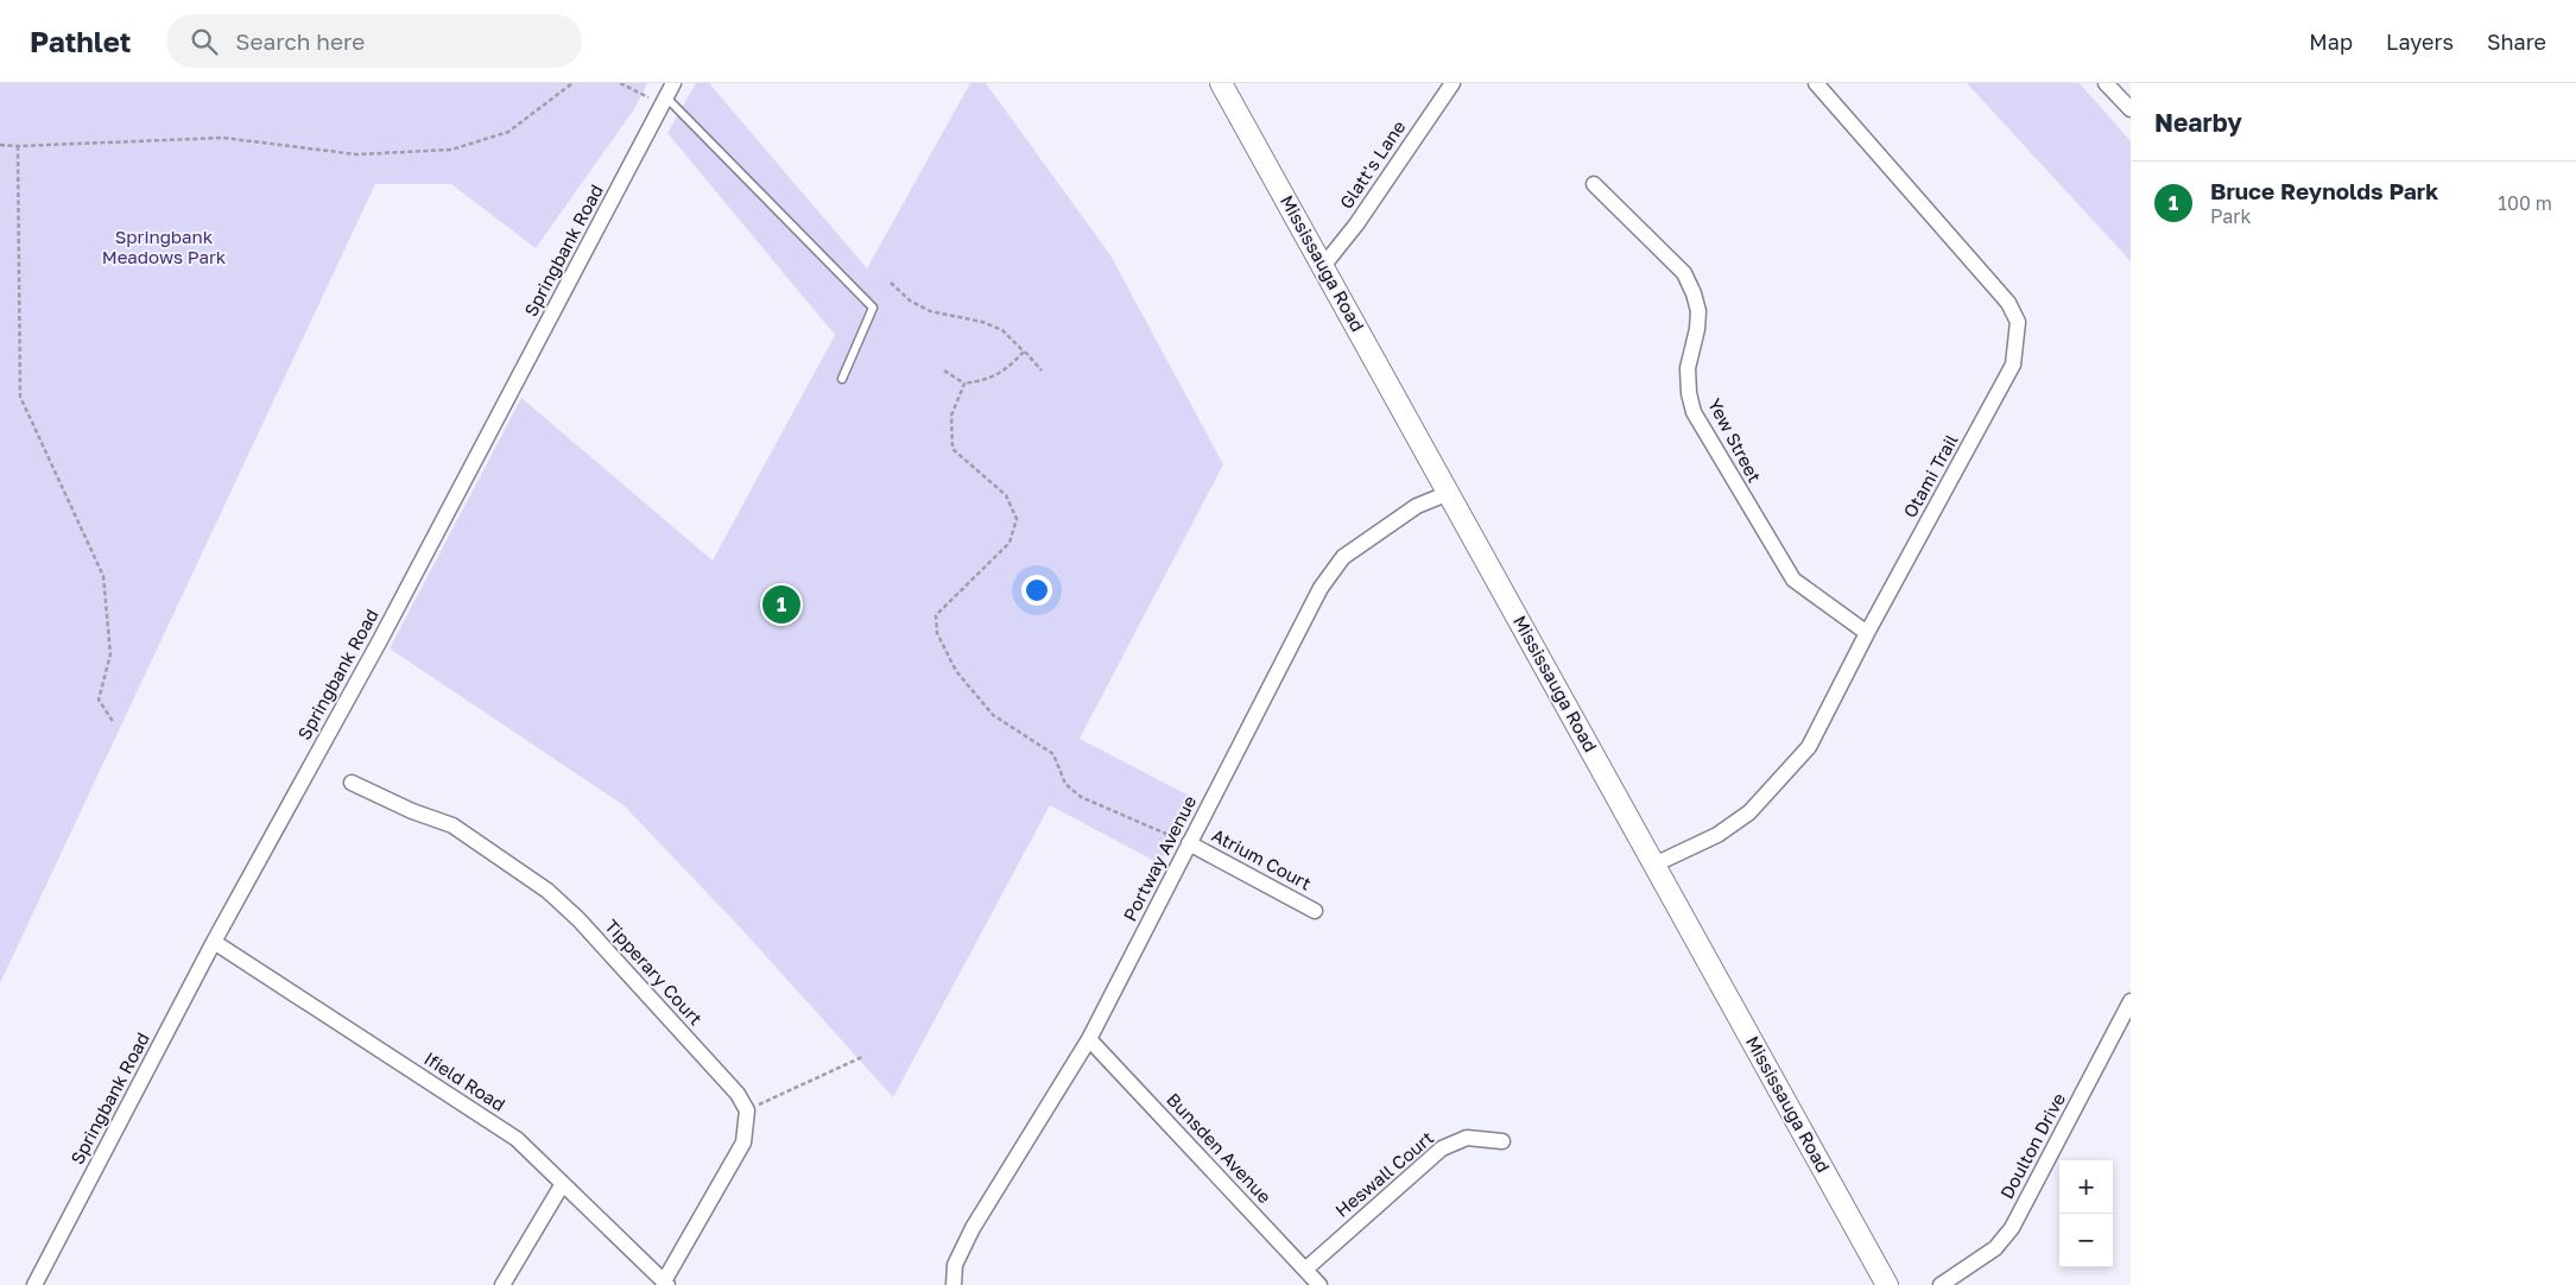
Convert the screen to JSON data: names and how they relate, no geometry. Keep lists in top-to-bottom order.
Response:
{
  "streets": {
    "main road": ["Mississauga Road"],
    "street": [
      "Glatt's Lane",
      "Springbank Road",
      "Yew Street",
      "Otami Trail",
      "Portway Avenue",
      "Atrium Court",
      "Tipperary Court",
      "Ifield Road",
      "Doulton Drive",
      "Bunsden Avenue",
      "Heswall Court"
    ]
  },
  "crossings": [
    ["Glatt's Lane", "Mississauga Road"],
    ["Springbank Road", "Ifield Road"],
    ["Mississauga Road", "Otami Trail"],
    ["Mississauga Road", "Portway Avenue"],
    ["Yew Street", "Otami Trail"],
    ["Portway Avenue", "Atrium Court"],
    ["Portway Avenue", "Bunsden Avenue"],
    ["Bunsden Avenue", "Heswall Court"]
  ],
  "parks": ["Springbank Meadows Park"],
  "page": {
    "header": "Pathlet",
    "search": "Search here",
    "nav": ["Map", "Layers", "Share"],
    "heading": "Nearby",
    "list": [
      {
        "mark": "1",
        "name": "Bruce Reynolds Park",
        "note": "Park",
        "value": "100 m"
      }
    ],
    "pins": "1",
    "map_buttons": ["+", "−"]
  }
}
